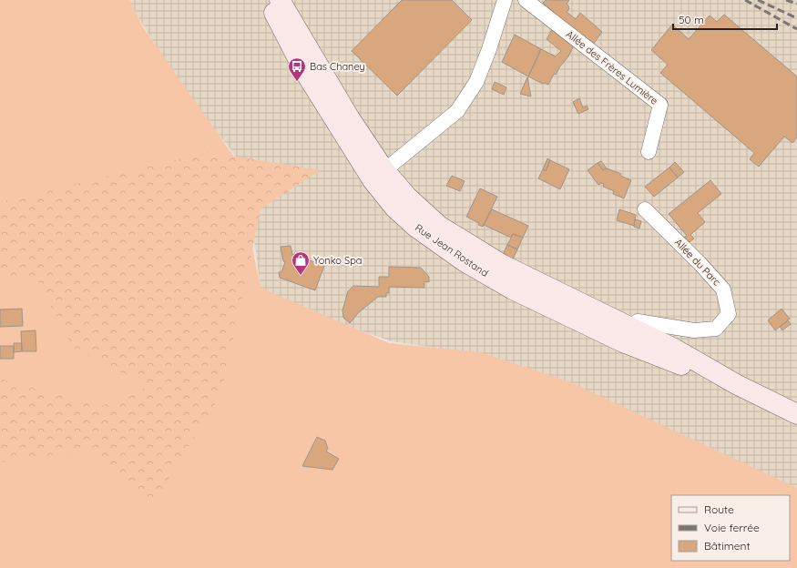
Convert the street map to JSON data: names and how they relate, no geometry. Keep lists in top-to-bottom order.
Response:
{
  "streets": {
    "main road": ["Rue Jean Rostand"],
    "street": ["Allée des Frères Lumière", "Allée du Parc"]
  },
  "crossings": [
    ["Rue Jean Rostand", "Allée du Parc"]
  ],
  "places": {
    "bus stop": ["Bas Chaney"],
    "shop": ["Yonko Spa"]
  },
  "legend": ["Route", "Voie ferrée", "Bâtiment"],
  "scale_bar": "50 m"
}
